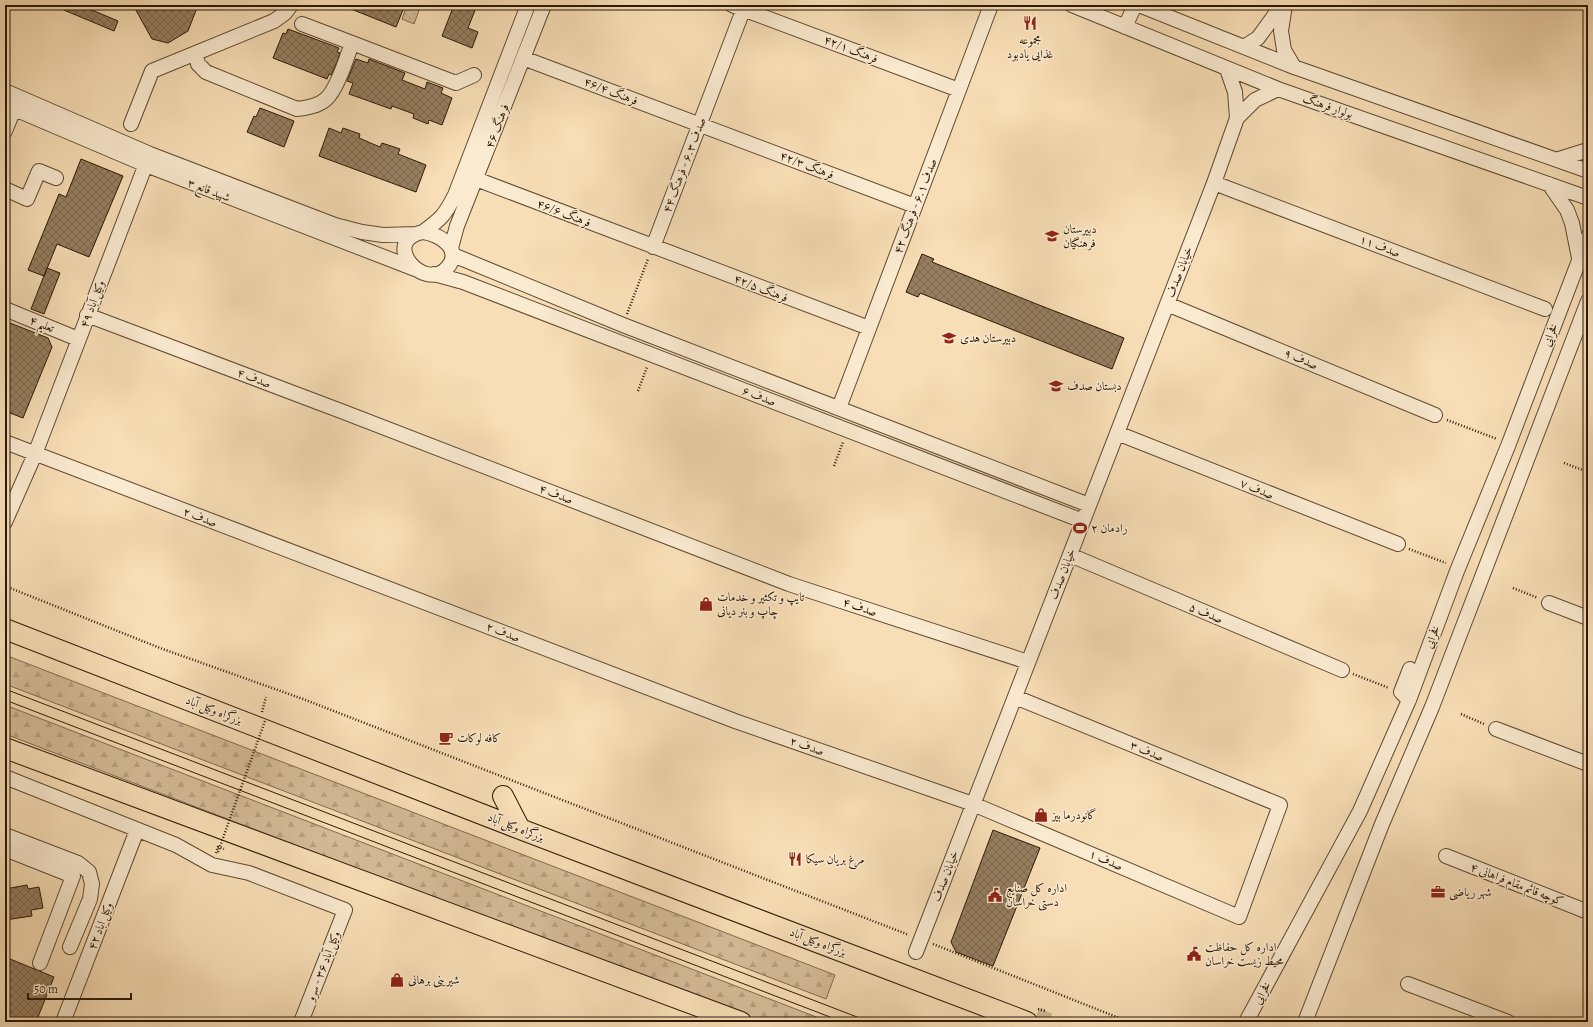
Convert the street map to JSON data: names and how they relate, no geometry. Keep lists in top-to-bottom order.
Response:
{
  "streets": {
    "highway": ["بزرگراه وکیل آباد"],
    "street": [
      "فرهنگ ۴۲/۱",
      "فرهنگ ۴۶/۴",
      "بولوار فرهنگ",
      "فرهنگ ۴۶",
      "صدف ۶.۳ - فرهنگ ۴۴",
      "فرهنگ ۴۲/۳",
      "شهید قانع ۳",
      "صدف ۶.۱ - فرهنگ ۴۲",
      "فرهنگ ۴۶/۶",
      "صدف ۱۱",
      "خیابان صدف",
      "فرهنگ ۴۲/۵",
      "وکیل آباد ۴۹",
      "تعلیم ۴",
      "فخرایی",
      "صدف ۹",
      "صدف ۴",
      "صدف ۶",
      "صدف ۷",
      "صدف ۲",
      "صدف ۵",
      "صدف ۳",
      "صدف ۱",
      "کوچه قائم مقام فراهانی ۴",
      "وکیل اباد ۴۲",
      "وکیل آباد ۳۶ - سرو"
    ]
  },
  "crossings": [
    ["فرهنگ ۴۲/۱", "صدف ۶.۳ - فرهنگ ۴۴"],
    ["فرهنگ ۴۲/۱", "صدف ۶.۱ - فرهنگ ۴۲"],
    ["فرهنگ ۴۶/۴", "فرهنگ ۴۶"],
    ["فرهنگ ۴۶/۴", "صدف ۶.۳ - فرهنگ ۴۴"],
    ["فرهنگ ۴۶/۴", "فرهنگ ۴۲/۳"],
    ["فرهنگ ۴۶", "شهید قانع ۳"],
    ["فرهنگ ۴۶", "فرهنگ ۴۶/۶"],
    ["فرهنگ ۴۶", "صدف ۶"],
    ["صدف ۶.۳ - فرهنگ ۴۴", "فرهنگ ۴۲/۳"],
    ["صدف ۶.۳ - فرهنگ ۴۴", "فرهنگ ۴۶/۶"],
    ["صدف ۶.۳ - فرهنگ ۴۴", "فرهنگ ۴۲/۵"],
    ["فرهنگ ۴۲/۳", "صدف ۶.۱ - فرهنگ ۴۲"],
    ["شهید قانع ۳", "وکیل آباد ۴۹"],
    ["شهید قانع ۳", "صدف ۶"],
    ["صدف ۶.۱ - فرهنگ ۴۲", "فرهنگ ۴۲/۵"],
    ["صدف ۶.۱ - فرهنگ ۴۲", "صدف ۶"],
    ["فرهنگ ۴۶/۶", "فرهنگ ۴۲/۵"],
    ["صدف ۱۱", "خیابان صدف"],
    ["خیابان صدف", "صدف ۹"],
    ["خیابان صدف", "صدف ۴"],
    ["خیابان صدف", "صدف ۶"],
    ["خیابان صدف", "صدف ۷"],
    ["خیابان صدف", "صدف ۲"],
    ["خیابان صدف", "صدف ۵"],
    ["خیابان صدف", "صدف ۳"],
    ["خیابان صدف", "صدف ۱"],
    ["وکیل آباد ۴۹", "تعلیم ۴"],
    ["وکیل آباد ۴۹", "صدف ۴"],
    ["وکیل آباد ۴۹", "صدف ۲"],
    ["صدف ۲", "صدف ۱"],
    ["صدف ۳", "صدف ۱"],
    ["وکیل اباد ۴۲", "وکیل آباد ۳۶ - سرو"]
  ],
  "places": {
    "restaurant": ["مجموعه غذایی یادبود", "مرغ بریان سیکا"],
    "school or university": ["دبیرستان فرهنگیان", "دبیرستان هدی", "دبستان صدف"],
    "sports": ["رادمان ۲"],
    "shop": ["تایپ و تکثیر و خدمات چاپ و بنر دیانی", "گانودرما بیز", "شیرینی برهانی"],
    "cafe": ["کافه لوکات"],
    "office": ["شهر ریاضی"],
    "public building": ["اداره کل صنایع دستی خراسان", "اداره کل حفاظت محیط زیست خراسان"]
  },
  "scale_bar": "50 m"
}
